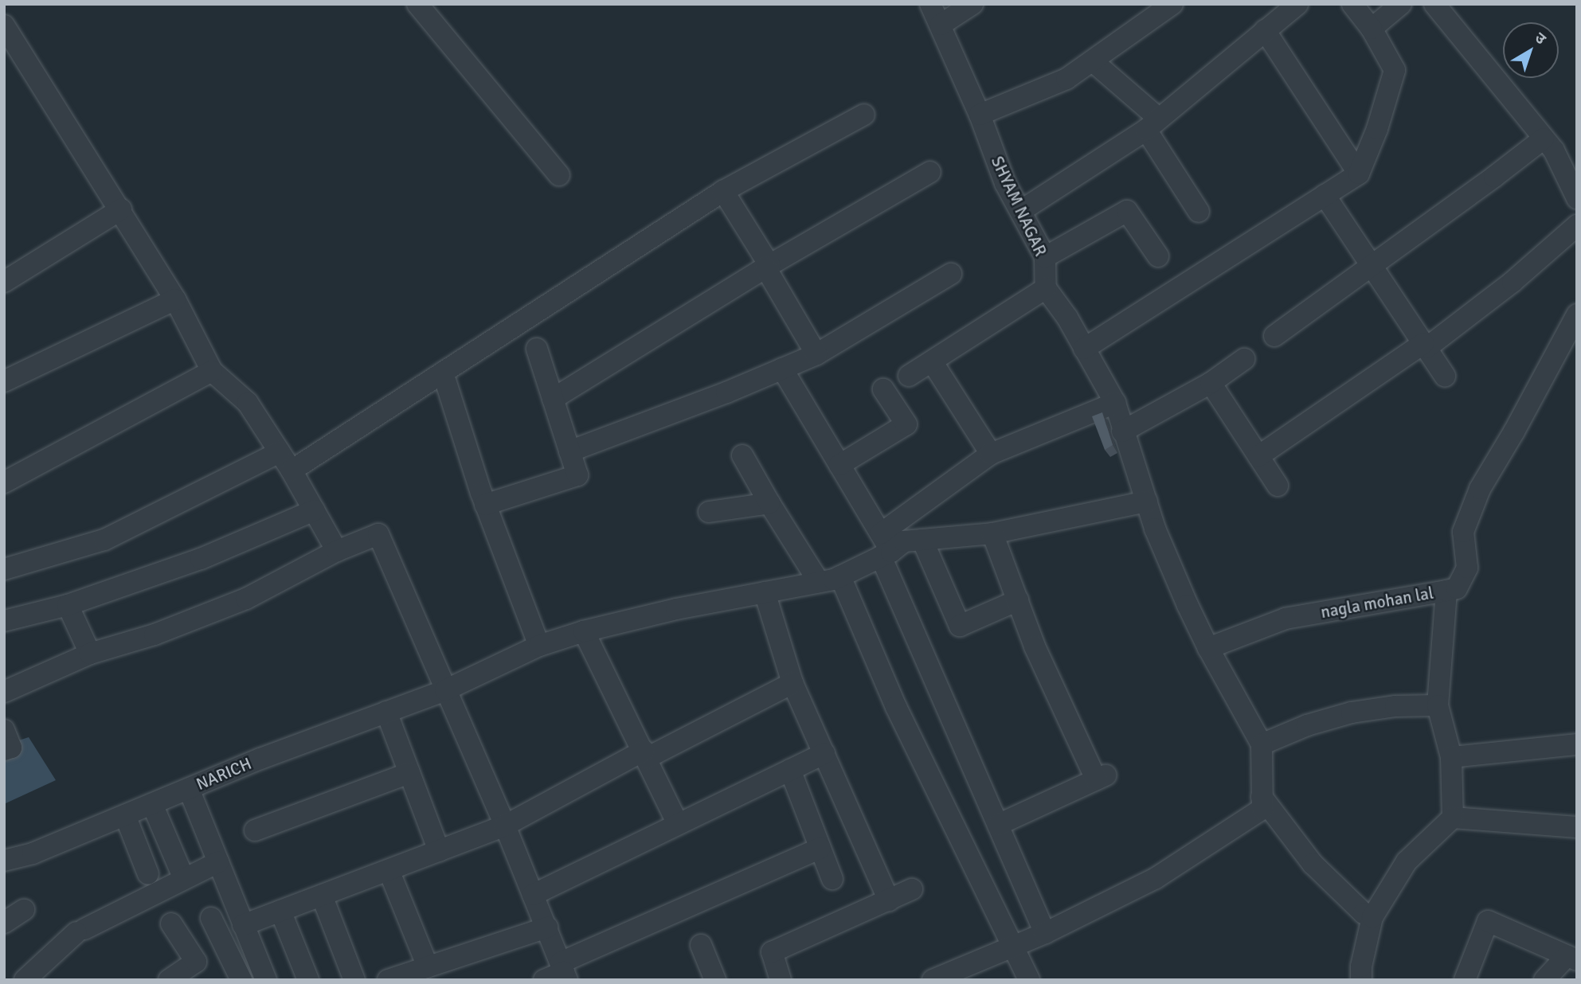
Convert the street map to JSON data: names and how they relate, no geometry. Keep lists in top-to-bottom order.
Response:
{
  "streets": {
    "street": ["SHYAM NAGAR", "nagla mohan lal", "NARICH"]
  },
  "north": "top right"
}
